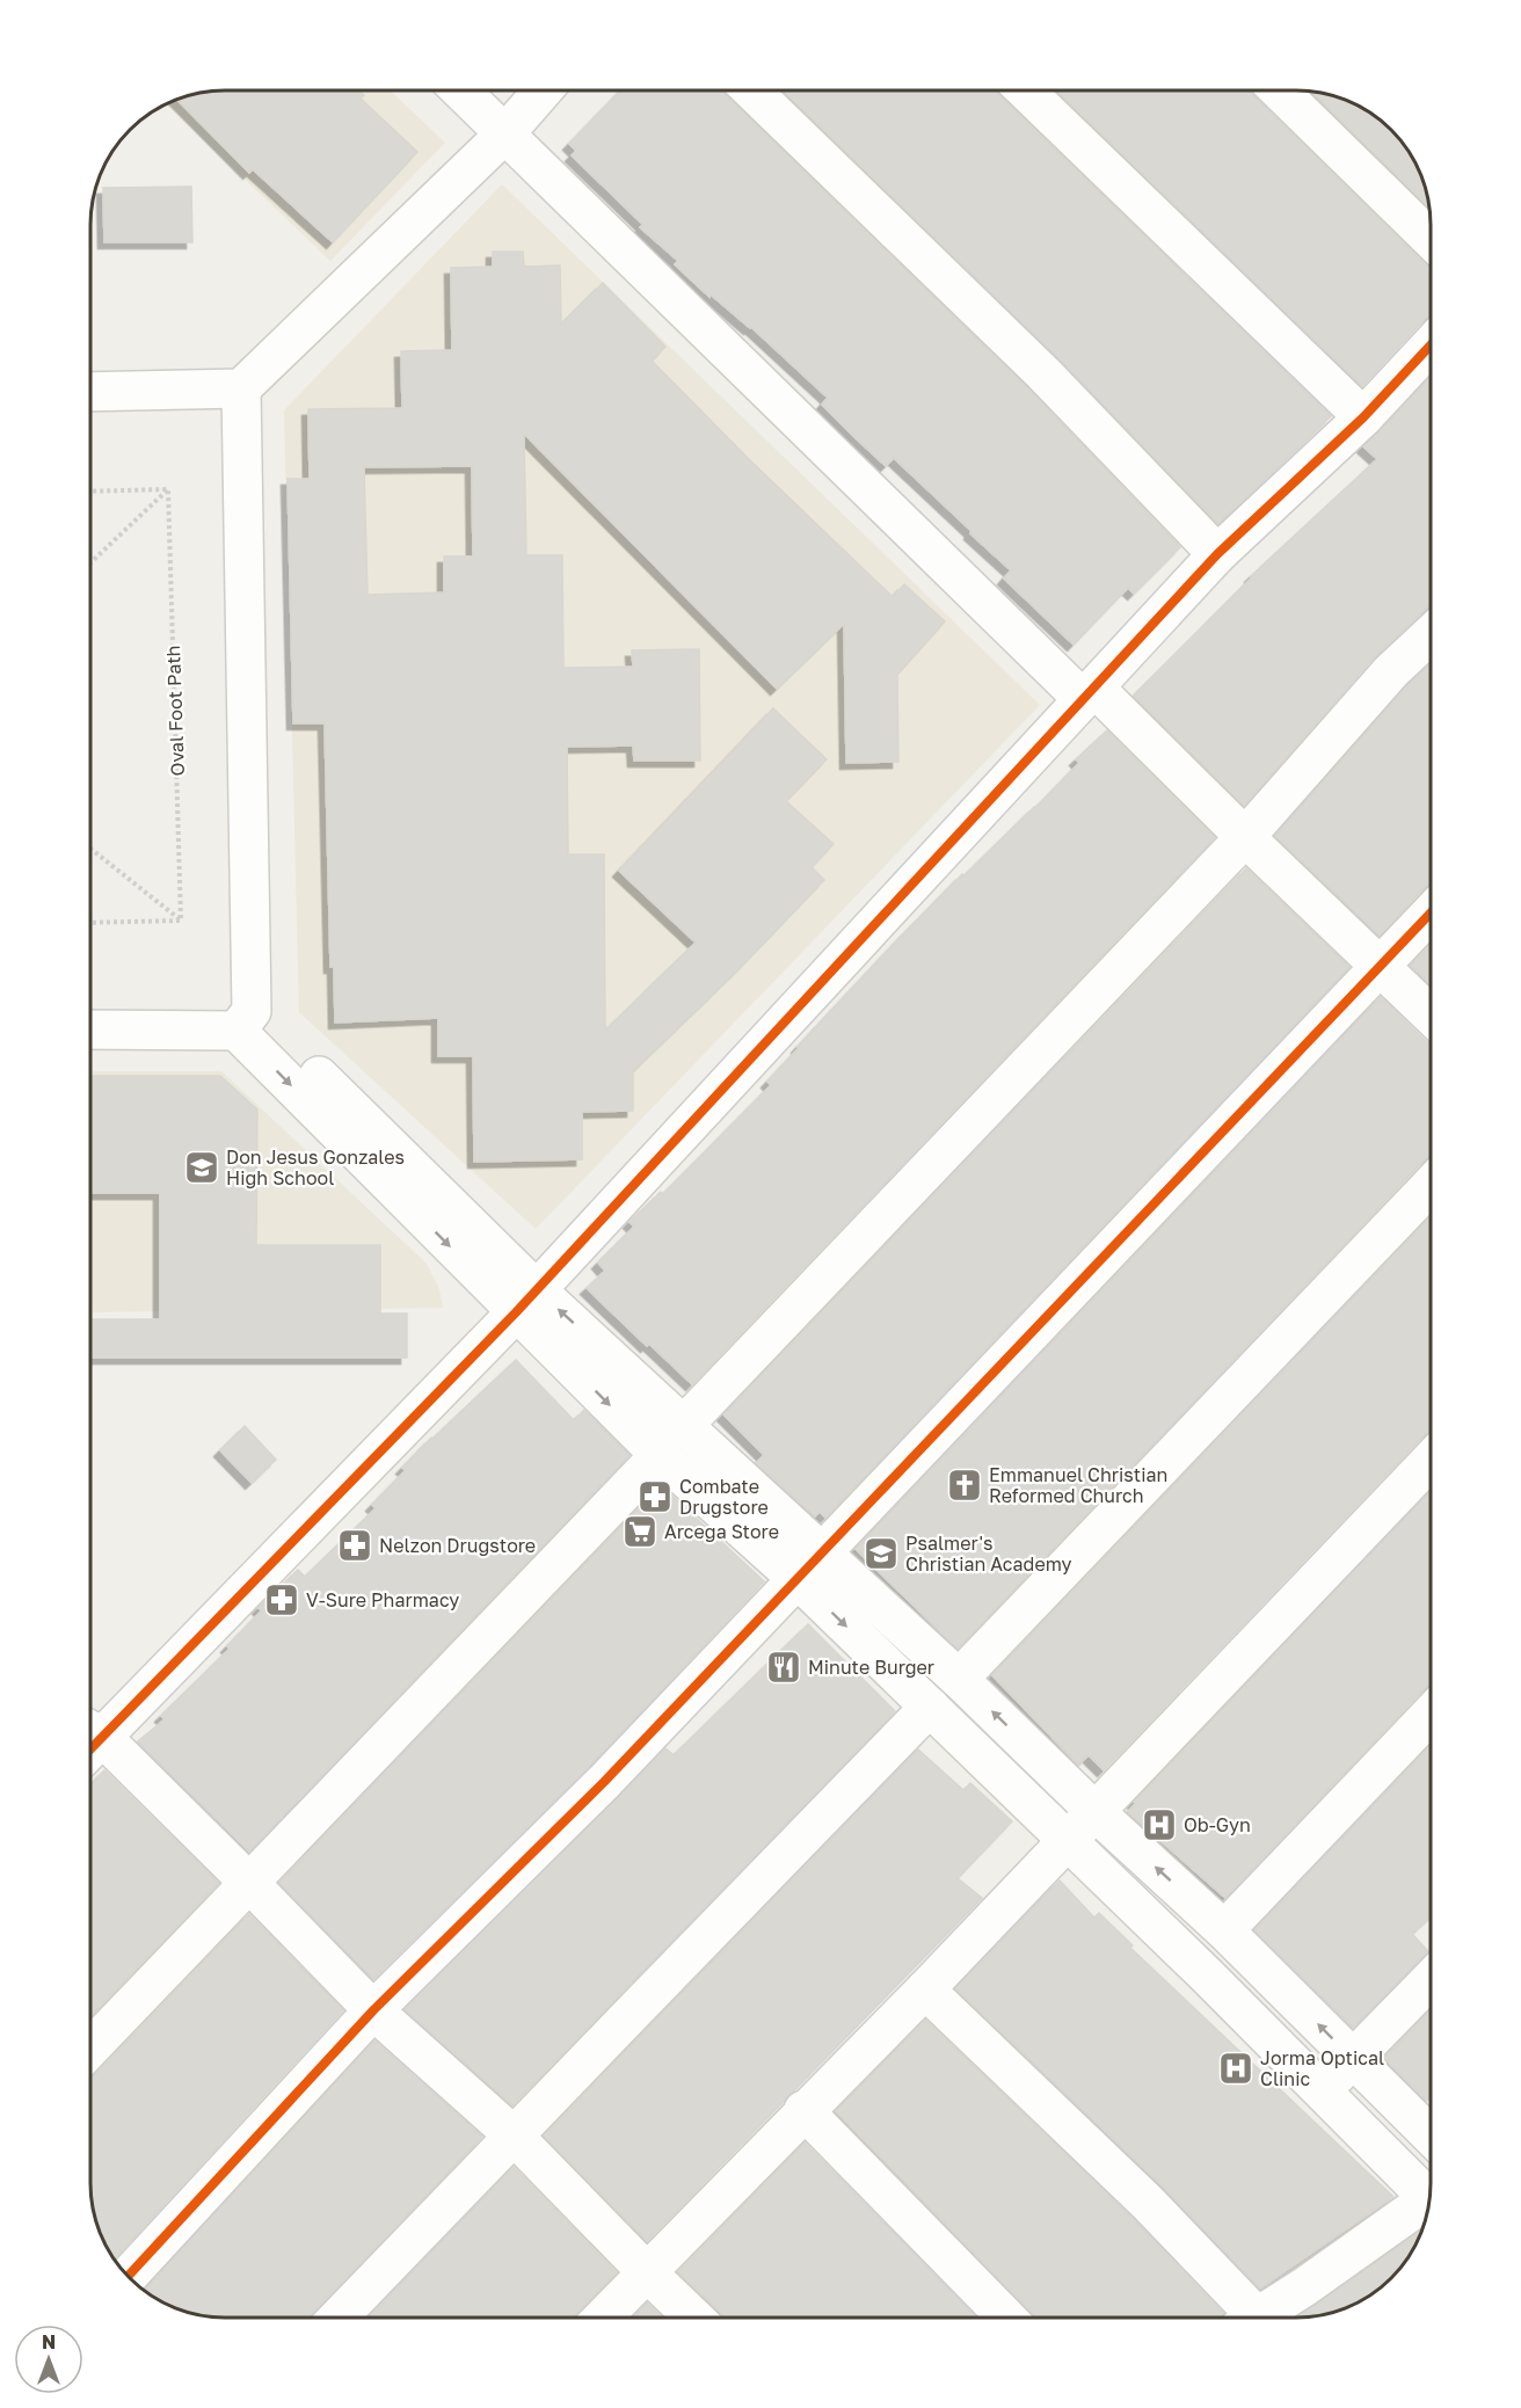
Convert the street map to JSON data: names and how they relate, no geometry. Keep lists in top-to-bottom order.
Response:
{
  "streets": {
    "path": ["Oval Foot Path"]
  },
  "places": {
    "school or university": ["Don Jesus Gonzales High School", "Psalmer's Christian Academy"],
    "church": ["Emmanuel Christian Reformed Church"],
    "pharmacy": ["Combate Drugstore", "Nelzon Drugstore", "V-Sure Pharmacy"],
    "supermarket": ["Arcega Store"],
    "restaurant": ["Minute Burger"],
    "hospital": ["Ob-Gyn", "Jorma Optical Clinic"]
  },
  "north": "top"
}
